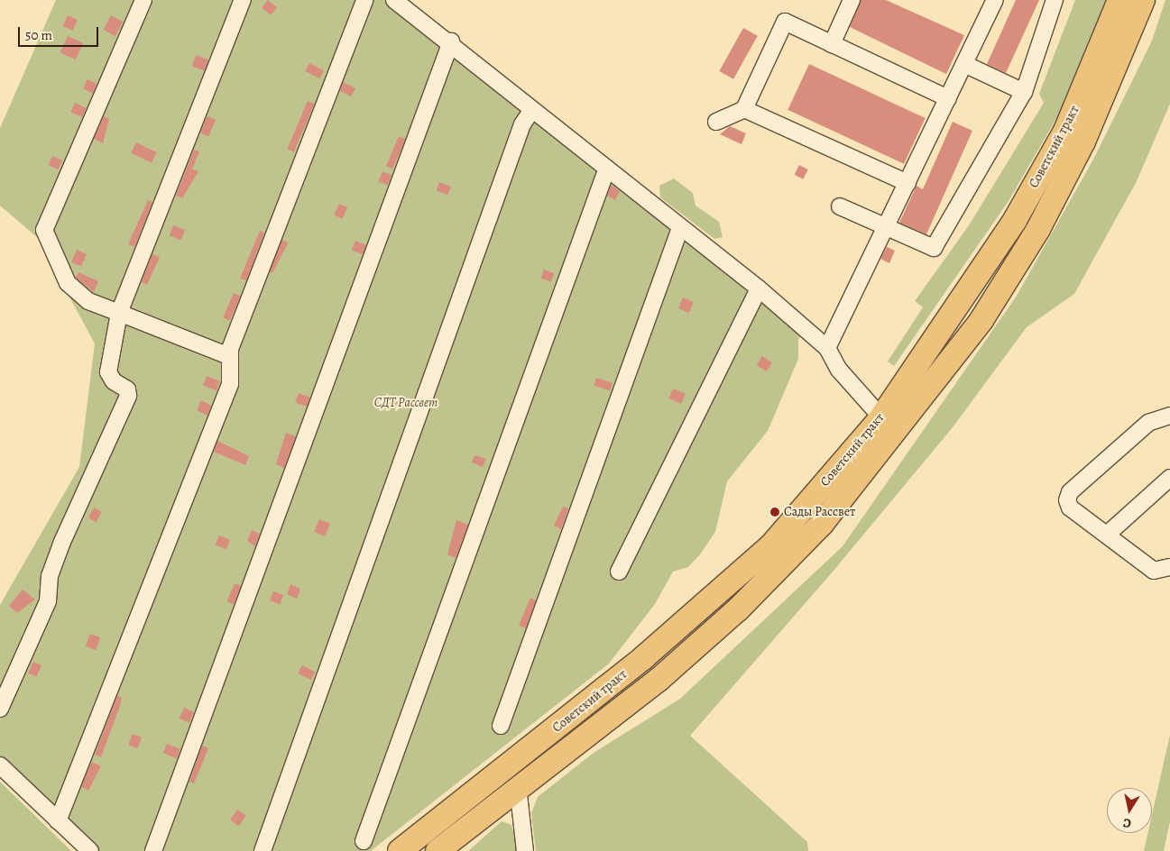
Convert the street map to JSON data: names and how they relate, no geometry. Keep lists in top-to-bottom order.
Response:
{
  "streets": {
    "highway": ["Советский тракт"]
  },
  "parks": ["СДТ Рассвет"],
  "places": ["Сады Рассвет"],
  "scale_bar": "50 m",
  "north": "bottom"
}
